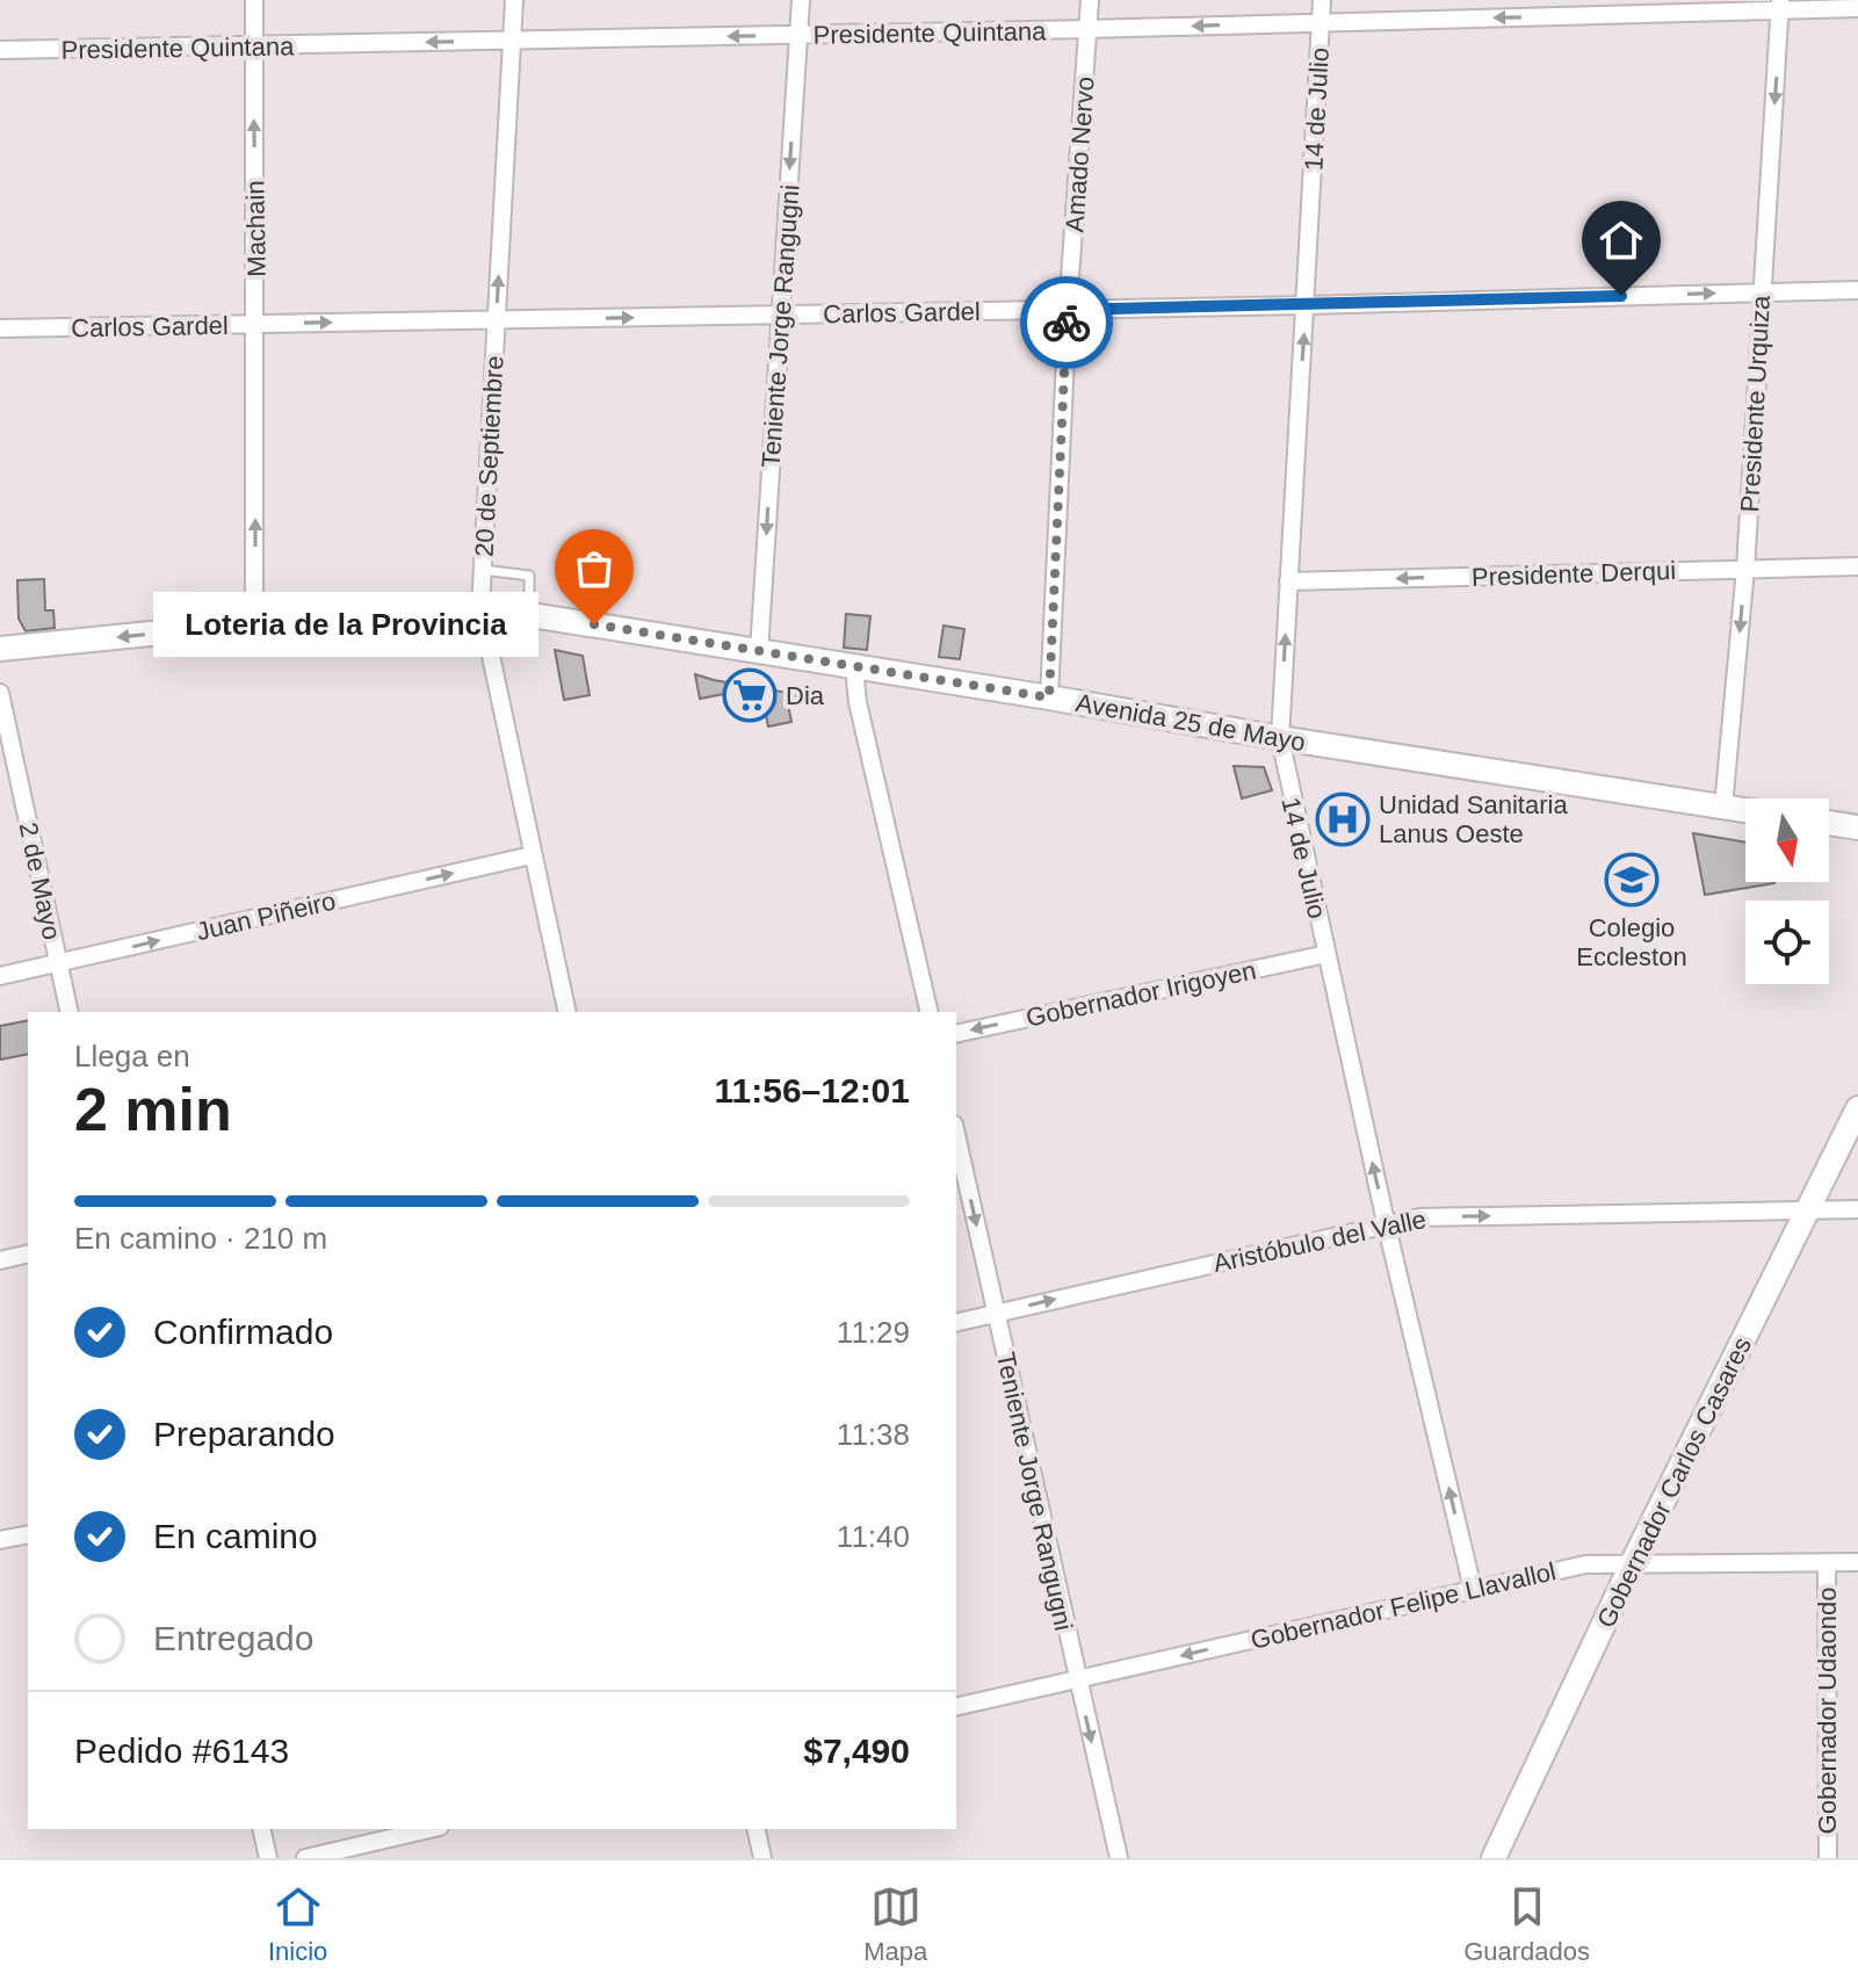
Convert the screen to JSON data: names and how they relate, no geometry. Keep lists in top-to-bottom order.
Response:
{
  "streets": {
    "main road": ["Avenida 25 de Mayo", "Gobernador Carlos Casares"],
    "street": [
      "Presidente Quintana",
      "14 de Julio",
      "Amado Nervo",
      "Machain",
      "Carlos Gardel",
      "Teniente Jorge Rangugni",
      "Presidente Urquiza",
      "20 de Septiembre",
      "Presidente Derqui",
      "2 de Mayo",
      "Juan Piñeiro",
      "Gobernador Irigoyen",
      "Aristóbulo del Valle",
      "Gobernador Felipe Llavallol",
      "Gobernador Udaondo"
    ]
  },
  "crossings": [
    ["Presidente Quintana", "14 de Julio"],
    ["Presidente Quintana", "Amado Nervo"],
    ["Presidente Quintana", "Machain"],
    ["Presidente Quintana", "Teniente Jorge Rangugni"],
    ["Presidente Quintana", "Presidente Urquiza"],
    ["Presidente Quintana", "20 de Septiembre"],
    ["14 de Julio", "Carlos Gardel"],
    ["14 de Julio", "Presidente Derqui"],
    ["14 de Julio", "Avenida 25 de Mayo"],
    ["14 de Julio", "Gobernador Irigoyen"],
    ["14 de Julio", "Aristóbulo del Valle"],
    ["14 de Julio", "Gobernador Felipe Llavallol"],
    ["Amado Nervo", "Carlos Gardel"],
    ["Amado Nervo", "Avenida 25 de Mayo"],
    ["Machain", "Carlos Gardel"],
    ["Machain", "Avenida 25 de Mayo"],
    ["Carlos Gardel", "Teniente Jorge Rangugni"],
    ["Carlos Gardel", "Presidente Urquiza"],
    ["Carlos Gardel", "20 de Septiembre"],
    ["Teniente Jorge Rangugni", "Avenida 25 de Mayo"],
    ["Teniente Jorge Rangugni", "Aristóbulo del Valle"],
    ["Teniente Jorge Rangugni", "Gobernador Felipe Llavallol"],
    ["Presidente Urquiza", "Presidente Derqui"],
    ["Presidente Urquiza", "Avenida 25 de Mayo"],
    ["20 de Septiembre", "Avenida 25 de Mayo"],
    ["20 de Septiembre", "Juan Piñeiro"],
    ["2 de Mayo", "Juan Piñeiro"],
    ["Aristóbulo del Valle", "Gobernador Carlos Casares"],
    ["Gobernador Carlos Casares", "Gobernador Felipe Llavallol"],
    ["Gobernador Felipe Llavallol", "Gobernador Udaondo"]
  ],
  "one_way": [
    "Presidente Quintana",
    "14 de Julio",
    "Machain",
    "Carlos Gardel",
    "Teniente Jorge Rangugni",
    "Presidente Urquiza",
    "Presidente Derqui",
    "Juan Piñeiro",
    "Gobernador Irigoyen",
    "Aristóbulo del Valle",
    "Gobernador Felipe Llavallol"
  ],
  "places": {
    "other": ["Loteria de la Provincia"],
    "supermarket": ["Dia"],
    "hospital": ["Unidad Sanitaria Lanus Oeste"],
    "school or university": ["Colegio Eccleston"]
  },
  "north": "bottom",
  "page": {
    "bubble": "Loteria de la Provincia",
    "heading": ["2 min", "Llega en", "11:56–12:01"],
    "panel": ["Pedido #6143", "$7,490"],
    "bar": "En camino · 210 m",
    "list": [
      ["Confirmado", "11:29"],
      ["Preparando", "11:38"],
      ["En camino", "11:40"],
      "Entregado"
    ],
    "tabs": ["Inicio", "Mapa", "Guardados"]
  }
}
